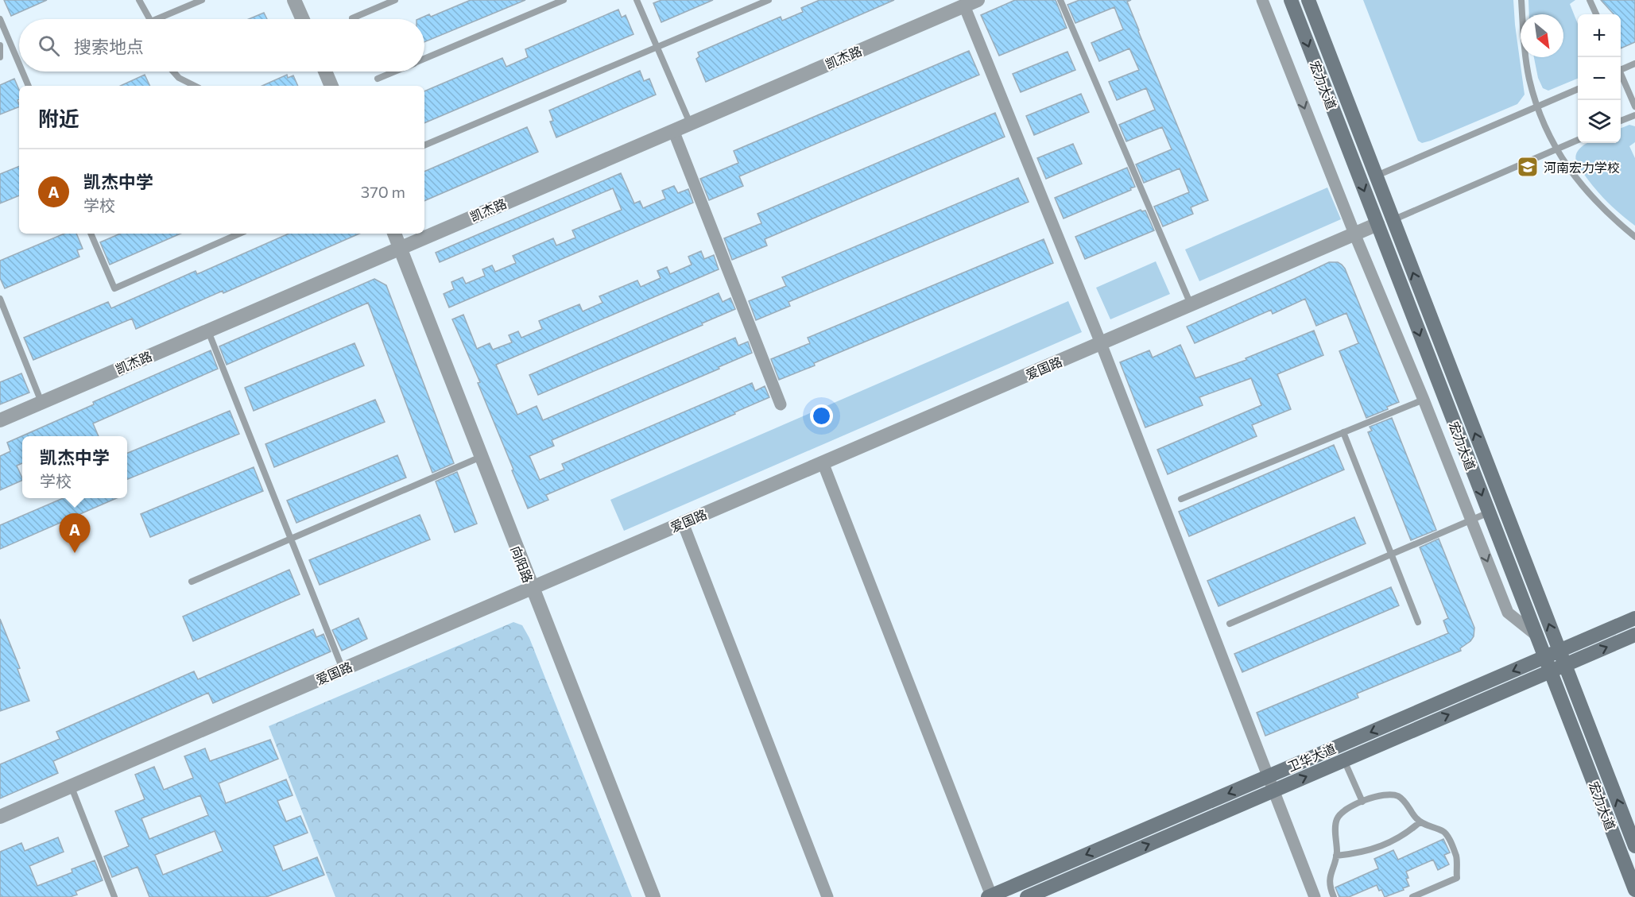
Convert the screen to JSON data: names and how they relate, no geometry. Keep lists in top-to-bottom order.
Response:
{
  "streets": {
    "main road": ["宏力大道", "卫华大道"],
    "street": ["凯杰路", "爱国路", "向阳路"]
  },
  "crossings": [
    ["凯杰路", "向阳路"],
    ["宏力大道", "爱国路"],
    ["宏力大道", "卫华大道"],
    ["爱国路", "向阳路"]
  ],
  "places": {
    "school or university": ["河南宏力学校"]
  },
  "north": "bottom right",
  "page": {
    "map_buttons": ["+", "−"],
    "search": "搜索地点",
    "heading": "附近",
    "list": [
      {
        "mark": "A",
        "name": "凯杰中学",
        "note": "学校",
        "value": "370 m"
      }
    ],
    "popup": ["凯杰中学", "学校"],
    "pins": "A"
  }
}
